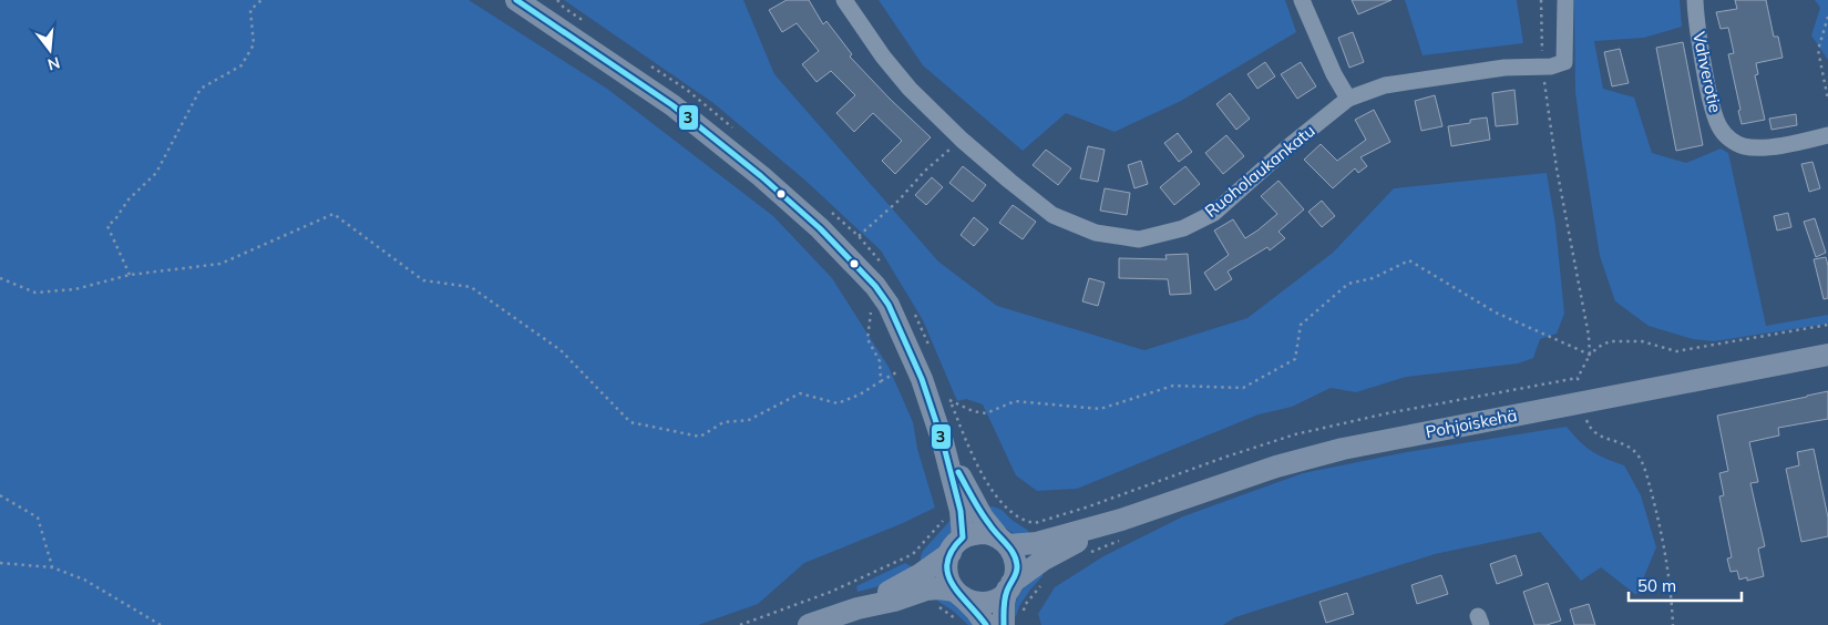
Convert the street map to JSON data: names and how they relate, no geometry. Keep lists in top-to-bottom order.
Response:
{
  "streets": {
    "main road": ["Pohjoiskehä"],
    "street": ["Vahverotie", "Ruoholaukankatu"]
  },
  "lines": ["transit line 3"],
  "scale_bar": "50 m",
  "north": "bottom"
}
